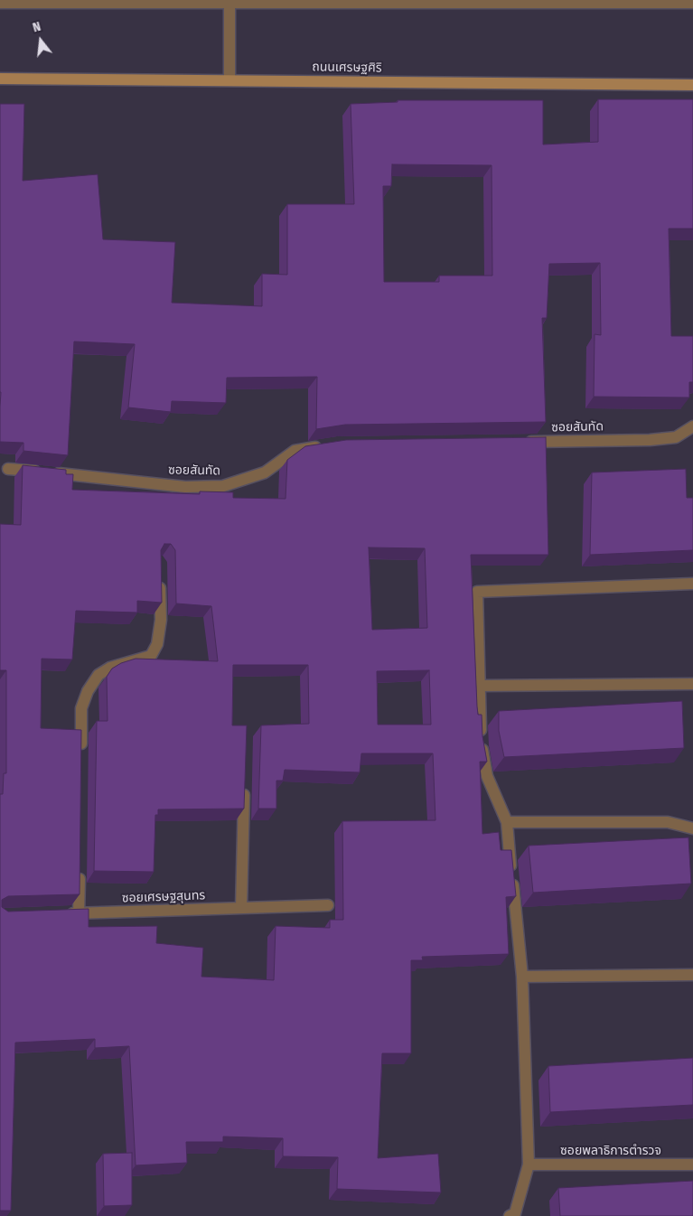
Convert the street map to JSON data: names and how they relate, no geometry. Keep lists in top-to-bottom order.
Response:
{
  "streets": {
    "street": [
      "ถนนเศรษฐศิริ",
      "ซอยสันทัด",
      "ซอยเศรษฐสุนทร",
      "ซอยพลาธิการตำรวจ"
    ]
  },
  "north": "top"
}
